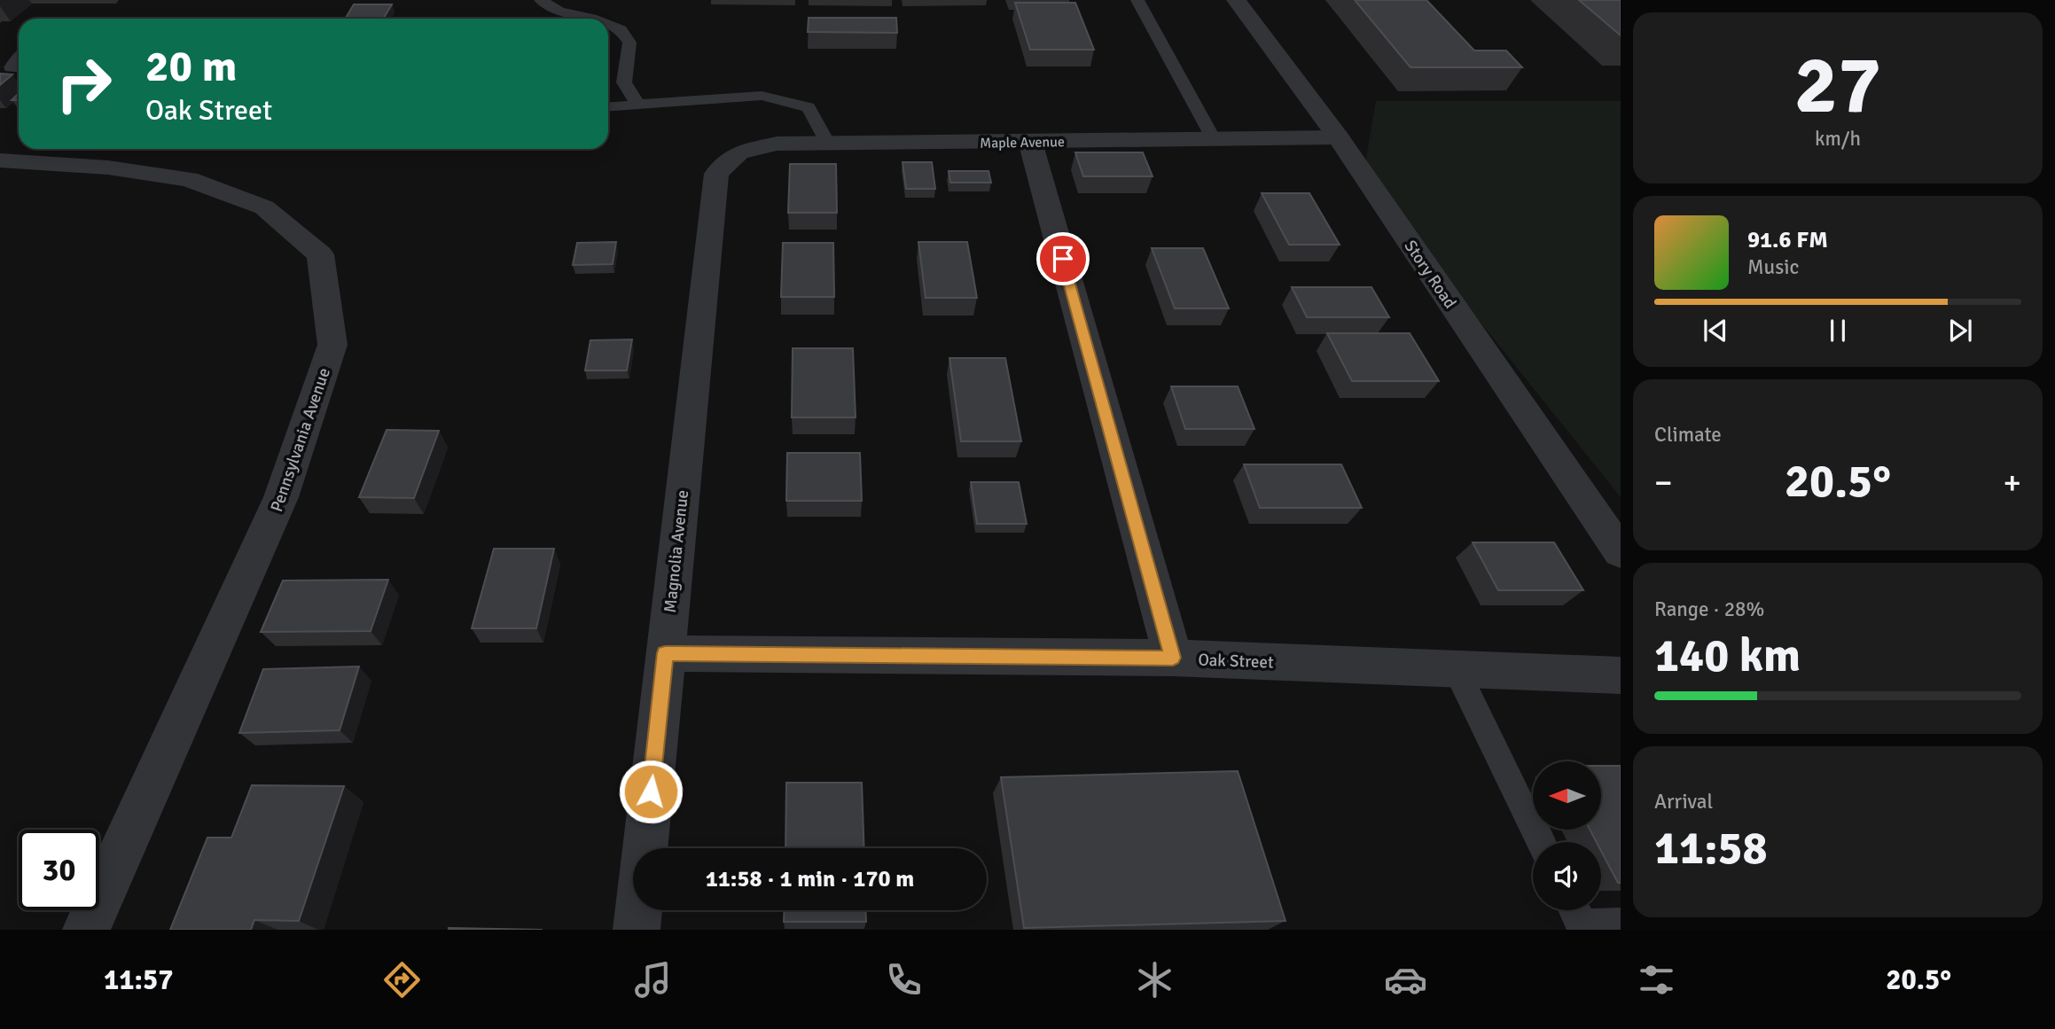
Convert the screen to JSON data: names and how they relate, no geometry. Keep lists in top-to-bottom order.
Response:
{
  "streets": {
    "street": [
      "Maple Avenue",
      "Story Road",
      "Pennsylvania Avenue",
      "Magnolia Avenue",
      "Oak Street"
    ]
  },
  "crossings": [
    ["Maple Avenue", "Story Road"],
    ["Maple Avenue", "Magnolia Avenue"],
    ["Magnolia Avenue", "Oak Street"]
  ],
  "north": "left",
  "page": {
    "tile": [
      ["27", "km/h"],
      "Climate",
      ["Range · 28%", "140 km"],
      ["Arrival", "11:58"]
    ],
    "turn": ["20 m", "Oak Street"],
    "song": ["91.6 FM", "Music"],
    "heat": ["−", "20.5°", "+"],
    "limit": "30",
    "trip": "11:58 · 1 min · 170 m",
    "tabs": ["11:57", "20.5°"]
  }
}
